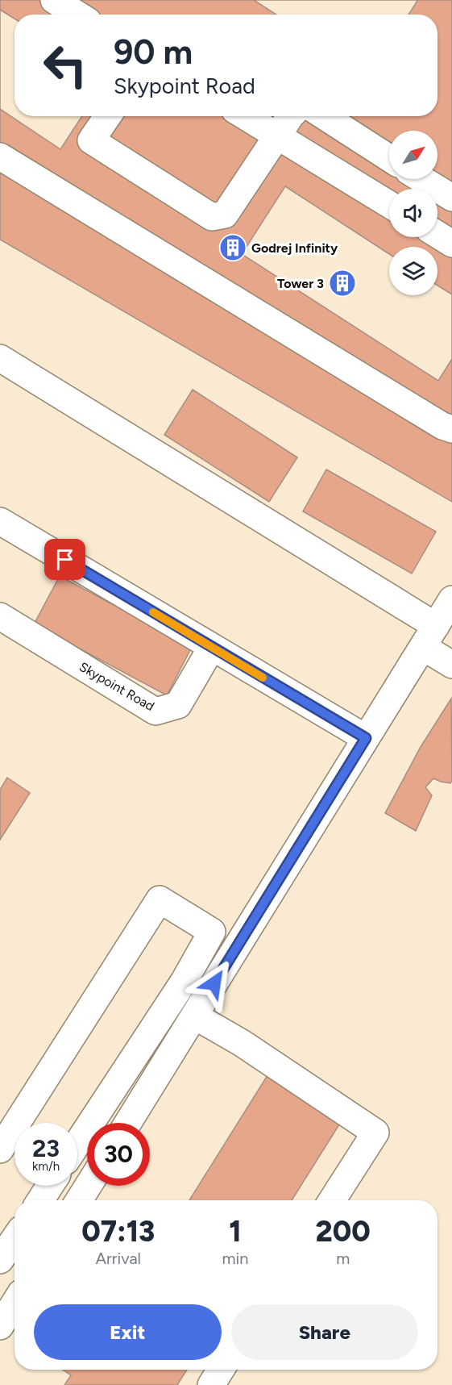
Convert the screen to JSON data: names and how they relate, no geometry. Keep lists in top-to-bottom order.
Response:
{
  "streets": {
    "street": ["Skypoint Road"]
  },
  "places": {
    "building": ["Godrej Infinity", "Tower 3"]
  },
  "north": "top right",
  "page": {
    "turn": ["90 m", "Skypoint Road"],
    "speed": "23 km/h",
    "limit": "30",
    "eta": [
      "07:13",
      "Arrival",
      "1",
      "min",
      "200",
      "m"
    ],
    "buttons": ["Exit", "Share"]
  }
}
